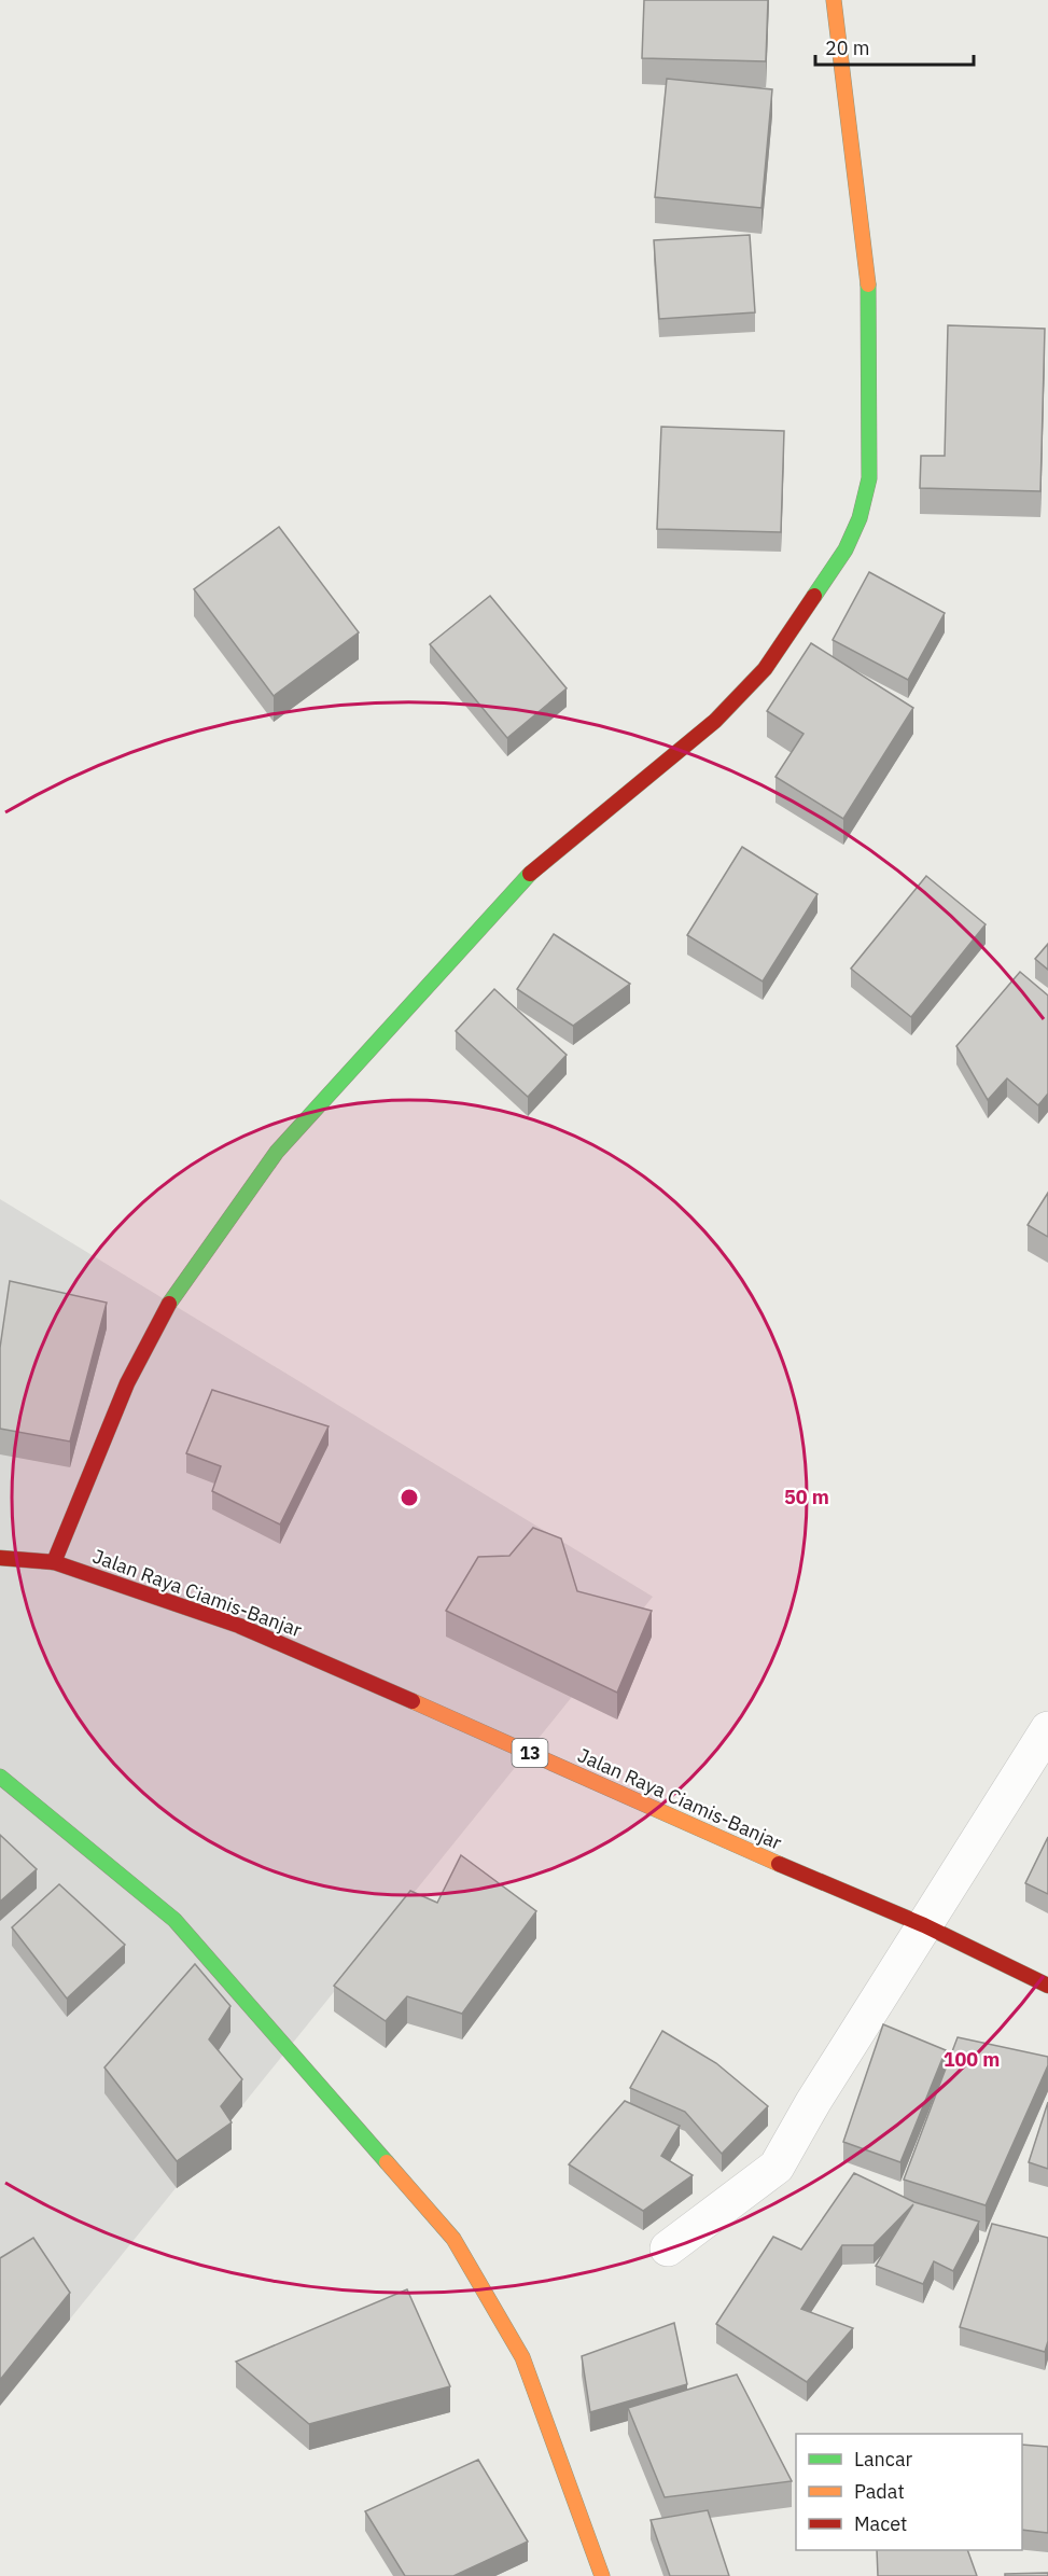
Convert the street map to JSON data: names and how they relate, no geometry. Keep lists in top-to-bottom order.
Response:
{
  "streets": {
    "main road": ["Jalan Raya Ciamis-Banjar", "13"]
  },
  "legend": ["Lancar", "Padat", "Macet"],
  "scale_bar": "20 m",
  "rings": ["50 m", "100 m"]
}
